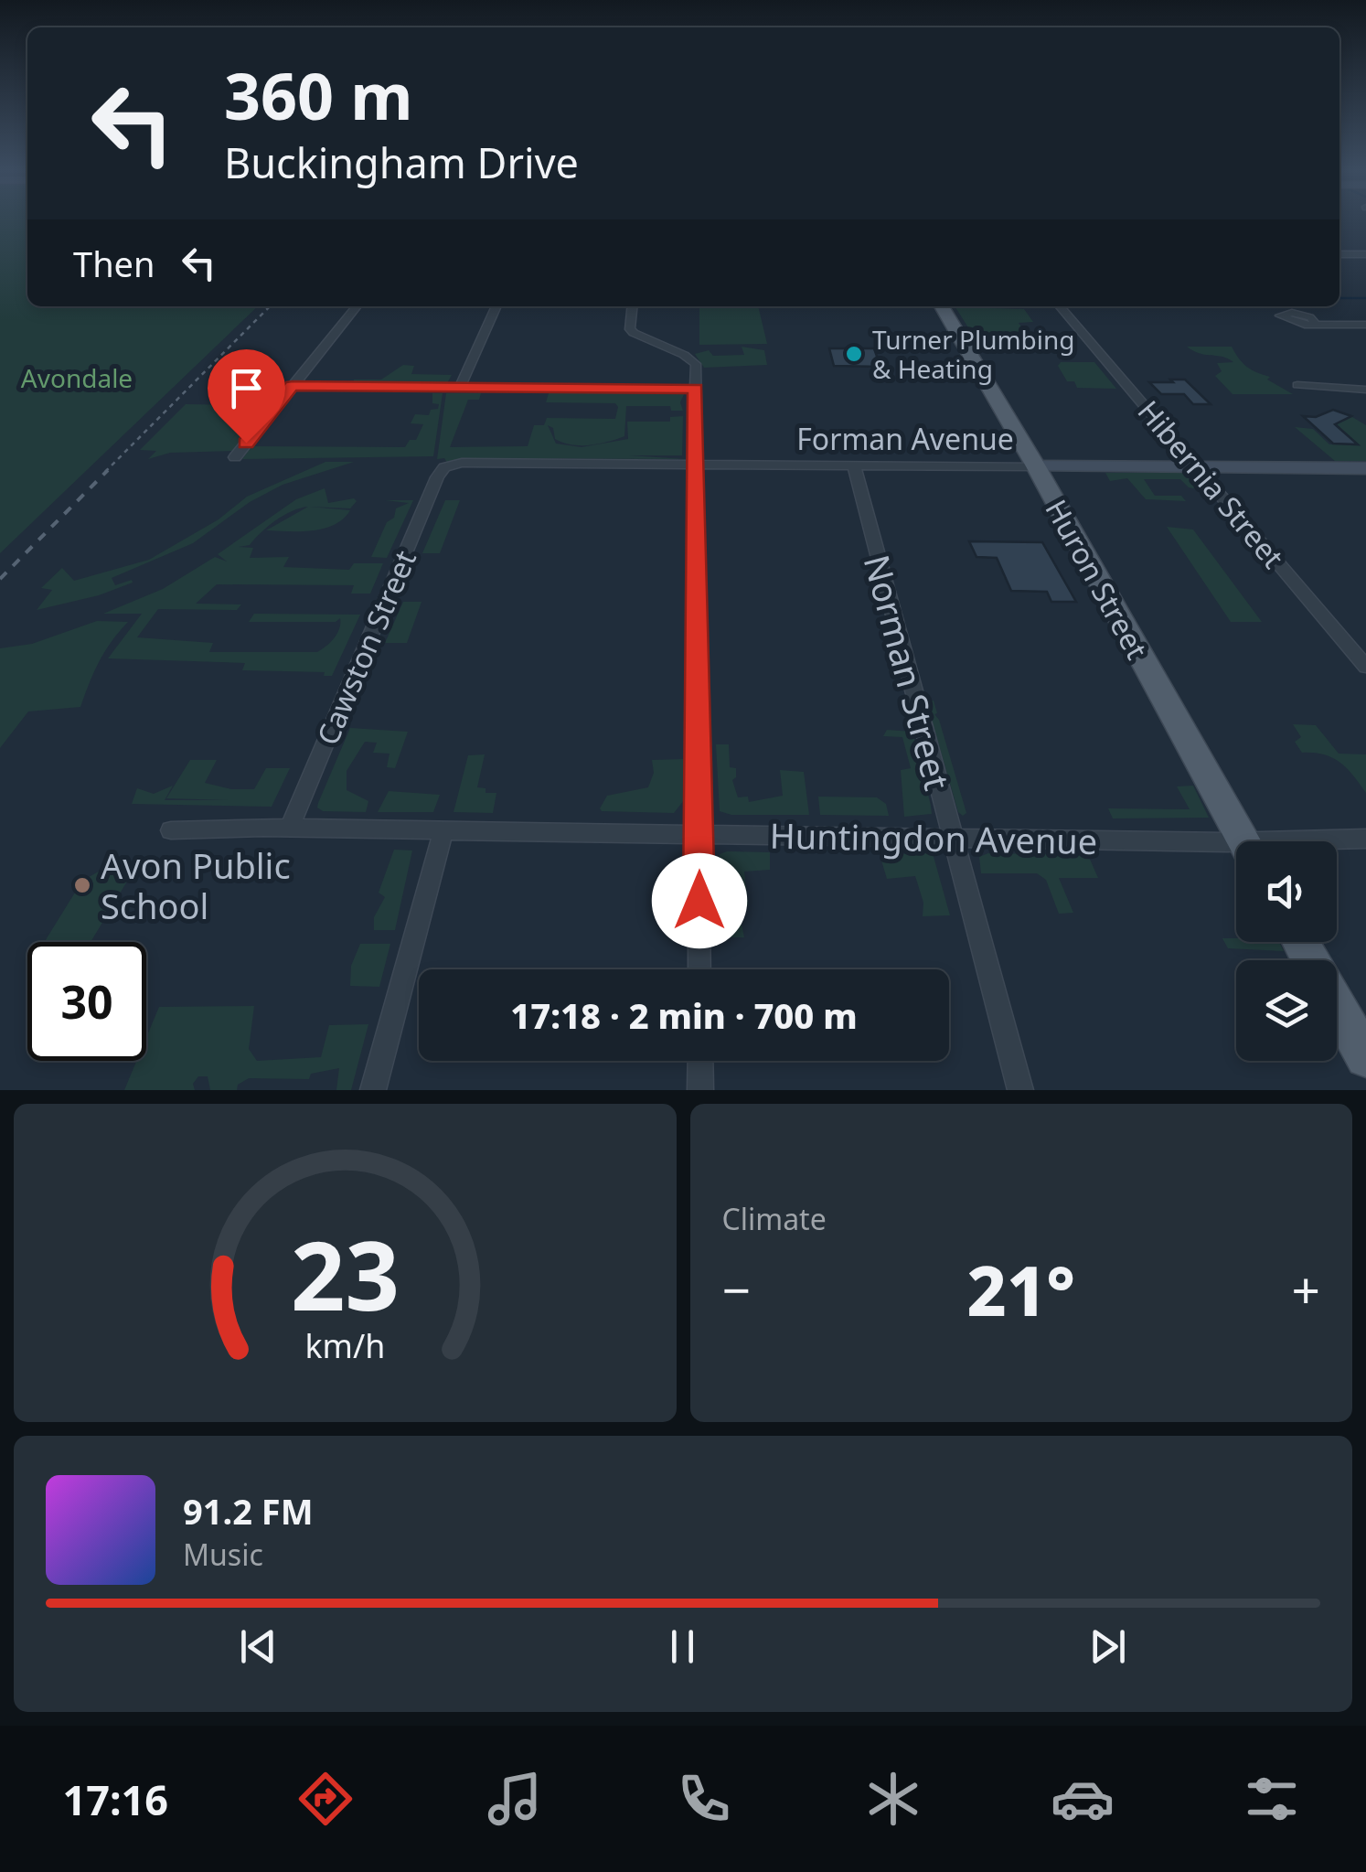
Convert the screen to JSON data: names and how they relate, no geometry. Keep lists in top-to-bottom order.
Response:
{
  "streets": {
    "main road": ["Huron Street"],
    "street": [
      "Forman Avenue",
      "Hibernia Street",
      "Cawston Street",
      "Norman Street",
      "Huntingdon Avenue"
    ]
  },
  "crossings": [
    ["Forman Avenue", "Hibernia Street"],
    ["Forman Avenue", "Huron Street"],
    ["Forman Avenue", "Cawston Street"],
    ["Forman Avenue", "Norman Street"],
    ["Cawston Street", "Huntingdon Avenue"],
    ["Norman Street", "Huntingdon Avenue"]
  ],
  "parks": ["Avondale"],
  "places": ["Turner Plumbing & Heating", "Avon Public School"],
  "page": {
    "turn": ["360 m", "Buckingham Drive"],
    "then": "Then",
    "limit": "30",
    "trip": "17:18 · 2 min · 700 m",
    "tile": "Climate",
    "heat": ["−", "21°", "+"],
    "song": ["91.2 FM", "Music"],
    "tabs": "17:16",
    "gauge": ["23", "km/h"]
  }
}
